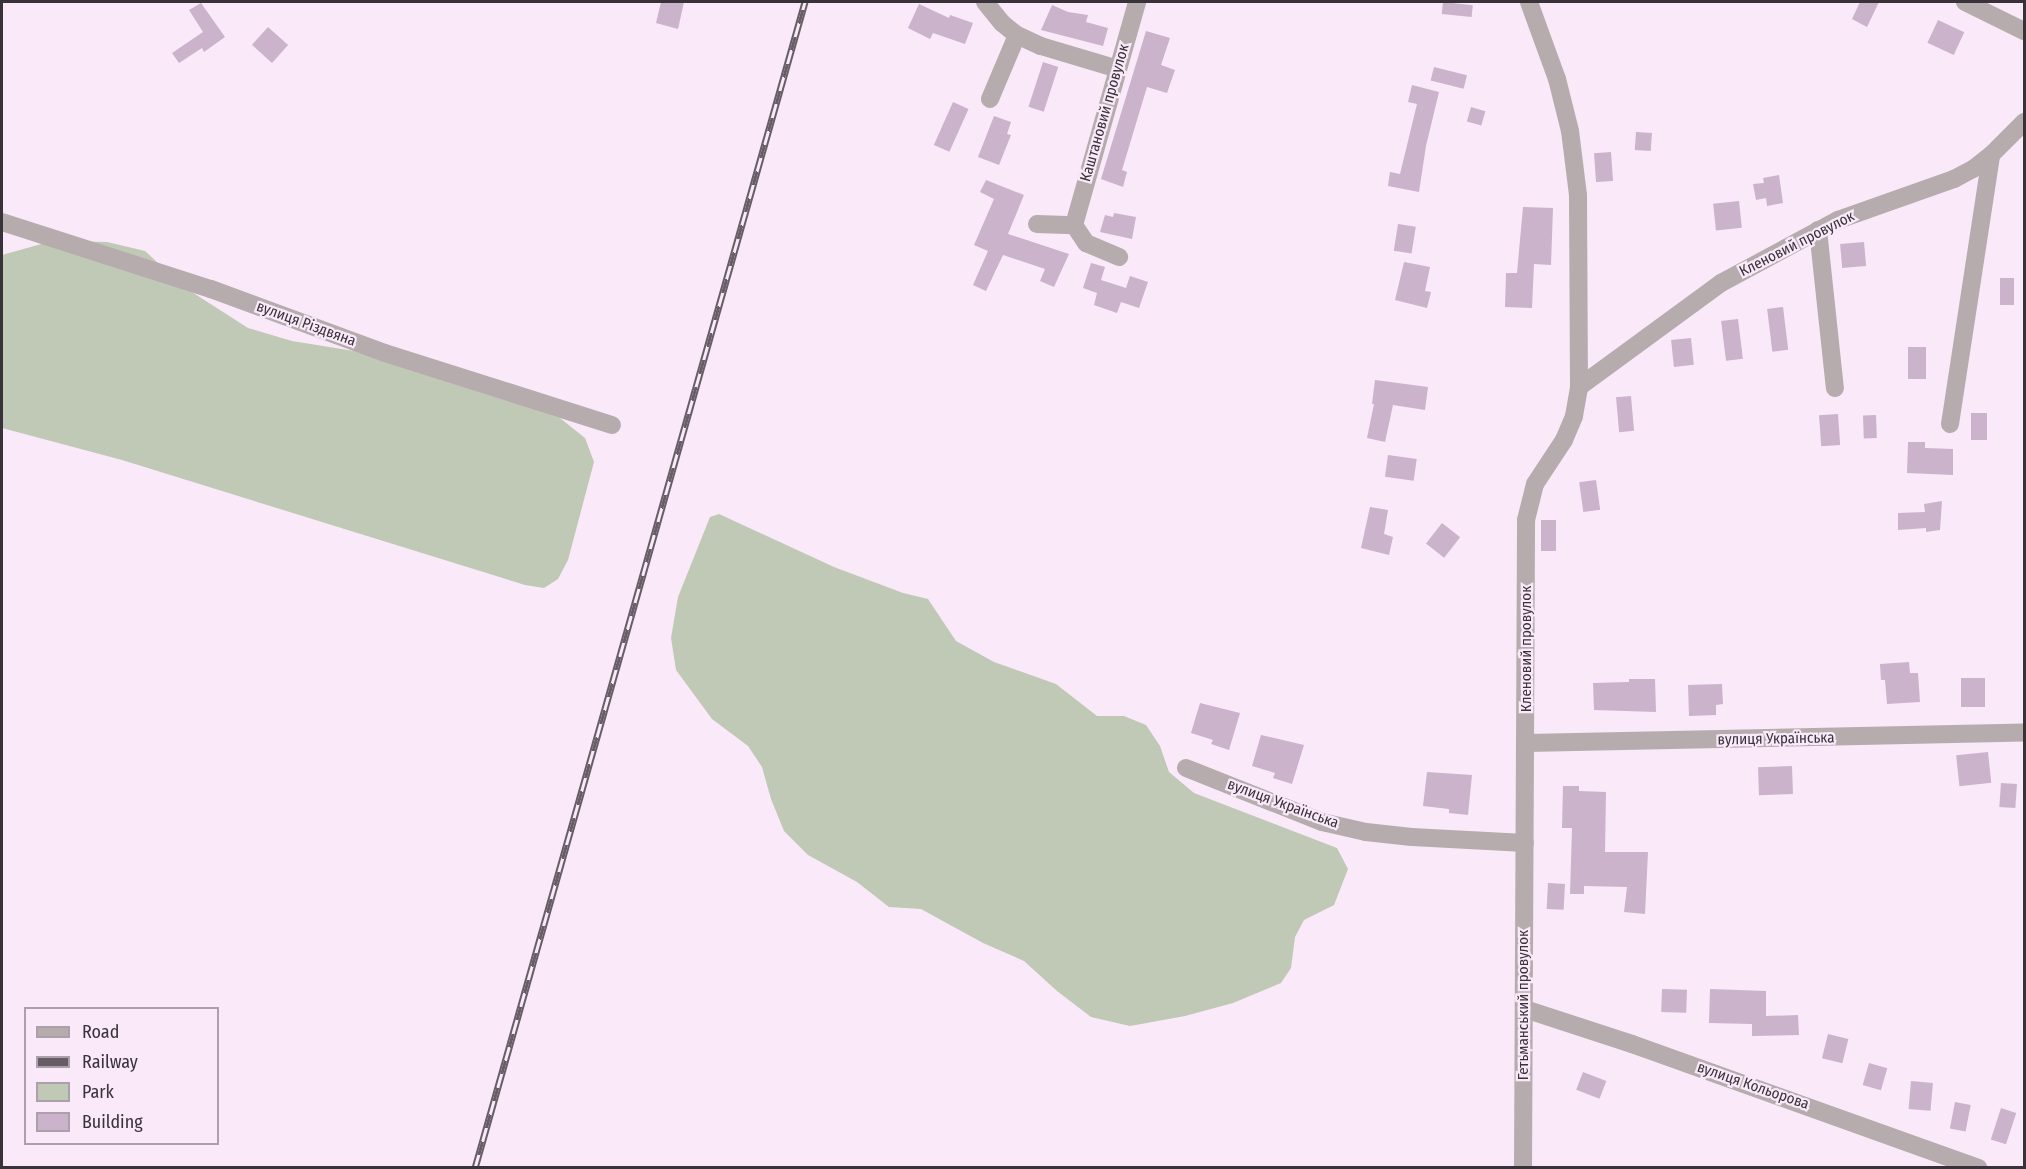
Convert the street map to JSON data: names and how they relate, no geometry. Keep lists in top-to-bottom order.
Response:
{
  "streets": {
    "street": [
      "Каштановий провулок",
      "Кленовий провулок",
      "вулиця Різдвяна",
      "вулиця Українська",
      "Гетьманський провулок",
      "вулиця Кольорова"
    ]
  },
  "crossings": [
    ["Кленовий провулок", "вулиця Українська"],
    ["Кленовий провулок", "Гетьманський провулок"],
    ["вулиця Українська", "Гетьманський провулок"],
    ["Гетьманський провулок", "вулиця Кольорова"]
  ],
  "legend": [
    "Road",
    "Railway",
    "Park",
    "Building"
  ]
}
